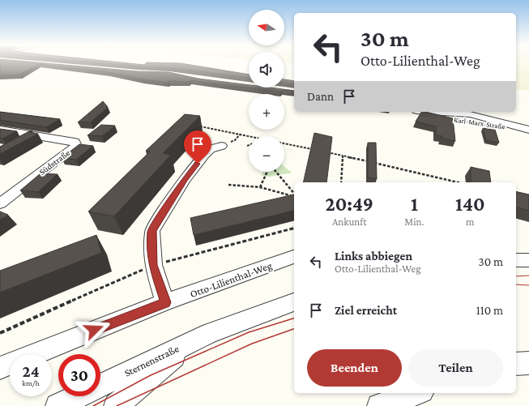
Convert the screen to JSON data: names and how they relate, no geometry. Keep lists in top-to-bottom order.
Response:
{
  "streets": {
    "street": [
      "Karl-Marx-Straße",
      "Südstraße",
      "Otto-Lilienthal-Weg",
      "Sternenstraße"
    ]
  },
  "north": "left",
  "page": {
    "map_buttons": ["+", "−"],
    "turn": ["30 m", "Otto-Lilienthal-Weg"],
    "then": "Dann",
    "eta": [
      "20:49",
      "Ankunft",
      "1",
      "Min.",
      "140",
      "m"
    ],
    "list": [
      {
        "name": "Links abbiegen",
        "note": "Otto-Lilienthal-Weg",
        "value": "30 m"
      },
      {
        "name": "Ziel erreicht",
        "value": "110 m"
      }
    ],
    "buttons": ["Beenden", "Teilen"],
    "speed": "24 km/h",
    "limit": "30"
  }
}
